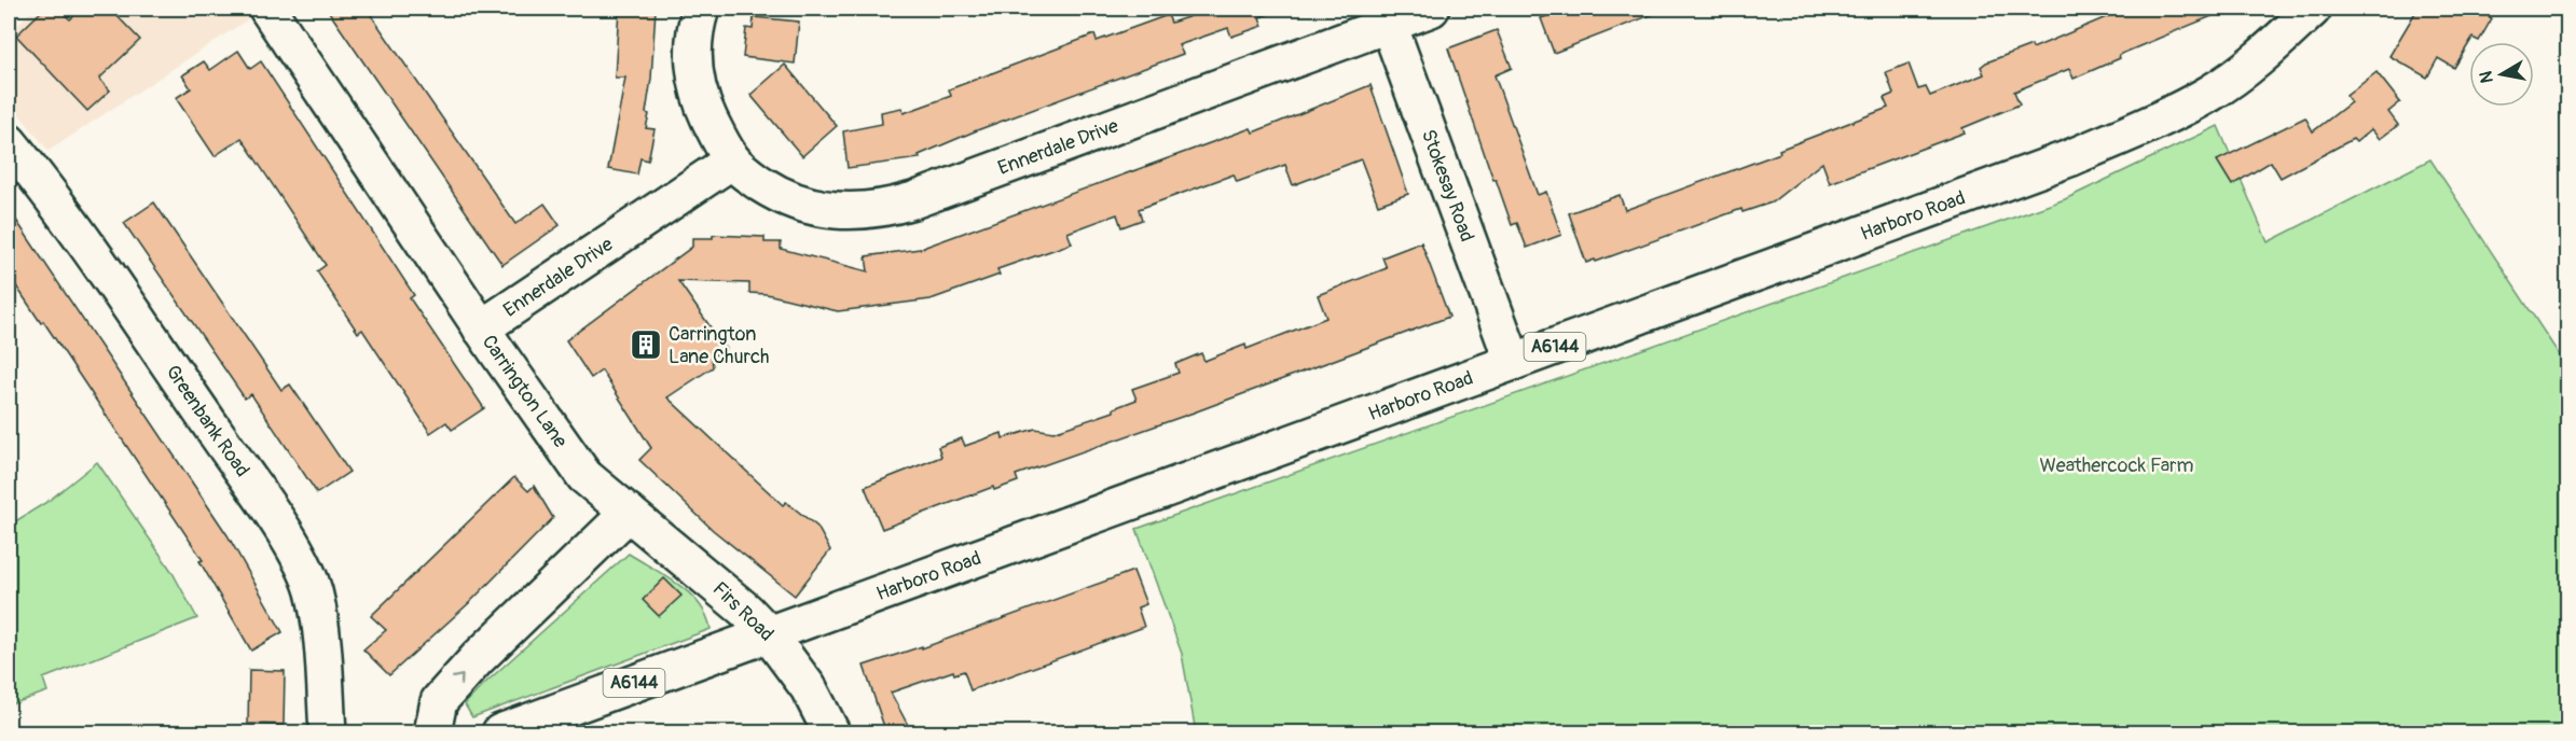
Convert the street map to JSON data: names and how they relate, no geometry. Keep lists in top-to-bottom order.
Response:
{
  "streets": {
    "main road": [
      "Ennerdale Drive",
      "Stokesay Road",
      "Harboro Road",
      "A6144",
      "Carrington Lane",
      "Greenbank Road",
      "Firs Road"
    ]
  },
  "crossings": [
    ["Ennerdale Drive", "Stokesay Road"],
    ["Ennerdale Drive", "Carrington Lane"],
    ["Stokesay Road", "Harboro Road"],
    ["Harboro Road", "Firs Road"],
    ["Carrington Lane", "Firs Road"]
  ],
  "parks": ["Weathercock Farm"],
  "places": {
    "building": ["Carrington Lane Church"]
  },
  "north": "left"
}
